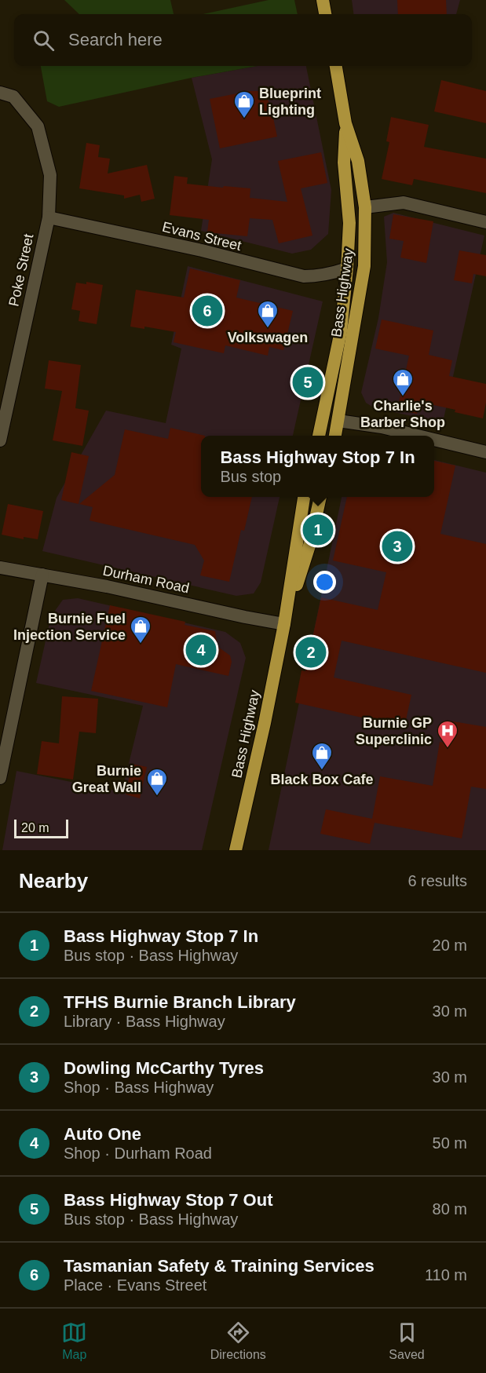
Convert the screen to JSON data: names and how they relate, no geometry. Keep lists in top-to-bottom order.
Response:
{
  "streets": {
    "highway": ["Bass Highway"],
    "street": ["Evans Street", "Poke Street", "Durham Road"]
  },
  "crossings": [
    ["Evans Street", "Poke Street"],
    ["Evans Street", "Bass Highway"],
    ["Bass Highway", "Durham Road"]
  ],
  "places": {
    "shop": [
      "Blueprint Lighting",
      "Volkswagen",
      "Charlie's Barber Shop",
      "Burnie Fuel Injection Service",
      "Black Box Cafe",
      "Burnie Great Wall"
    ],
    "hospital": ["Burnie GP Superclinic"]
  },
  "scale_bar": "20 m",
  "page": {
    "search": "Search here",
    "pins": [
      "6",
      "5",
      "1",
      "3",
      "4",
      "2"
    ],
    "popup": ["Bass Highway Stop 7 In", "Bus stop"],
    "scale": "20 m",
    "heading": ["Nearby", "6 results"],
    "list": [
      {
        "mark": "1",
        "name": "Bass Highway Stop 7 In",
        "note": "Bus stop · Bass Highway",
        "value": "20 m"
      },
      {
        "mark": "2",
        "name": "TFHS Burnie Branch Library",
        "note": "Library · Bass Highway",
        "value": "30 m"
      },
      {
        "mark": "3",
        "name": "Dowling McCarthy Tyres",
        "note": "Shop · Bass Highway",
        "value": "30 m"
      },
      {
        "mark": "4",
        "name": "Auto One",
        "note": "Shop · Durham Road",
        "value": "50 m"
      },
      {
        "mark": "5",
        "name": "Bass Highway Stop 7 Out",
        "note": "Bus stop · Bass Highway",
        "value": "80 m"
      },
      {
        "mark": "6",
        "name": "Tasmanian Safety & Training Services",
        "note": "Place · Evans Street",
        "value": "110 m"
      }
    ],
    "nav": ["Map", "Directions", "Saved"]
  }
}
